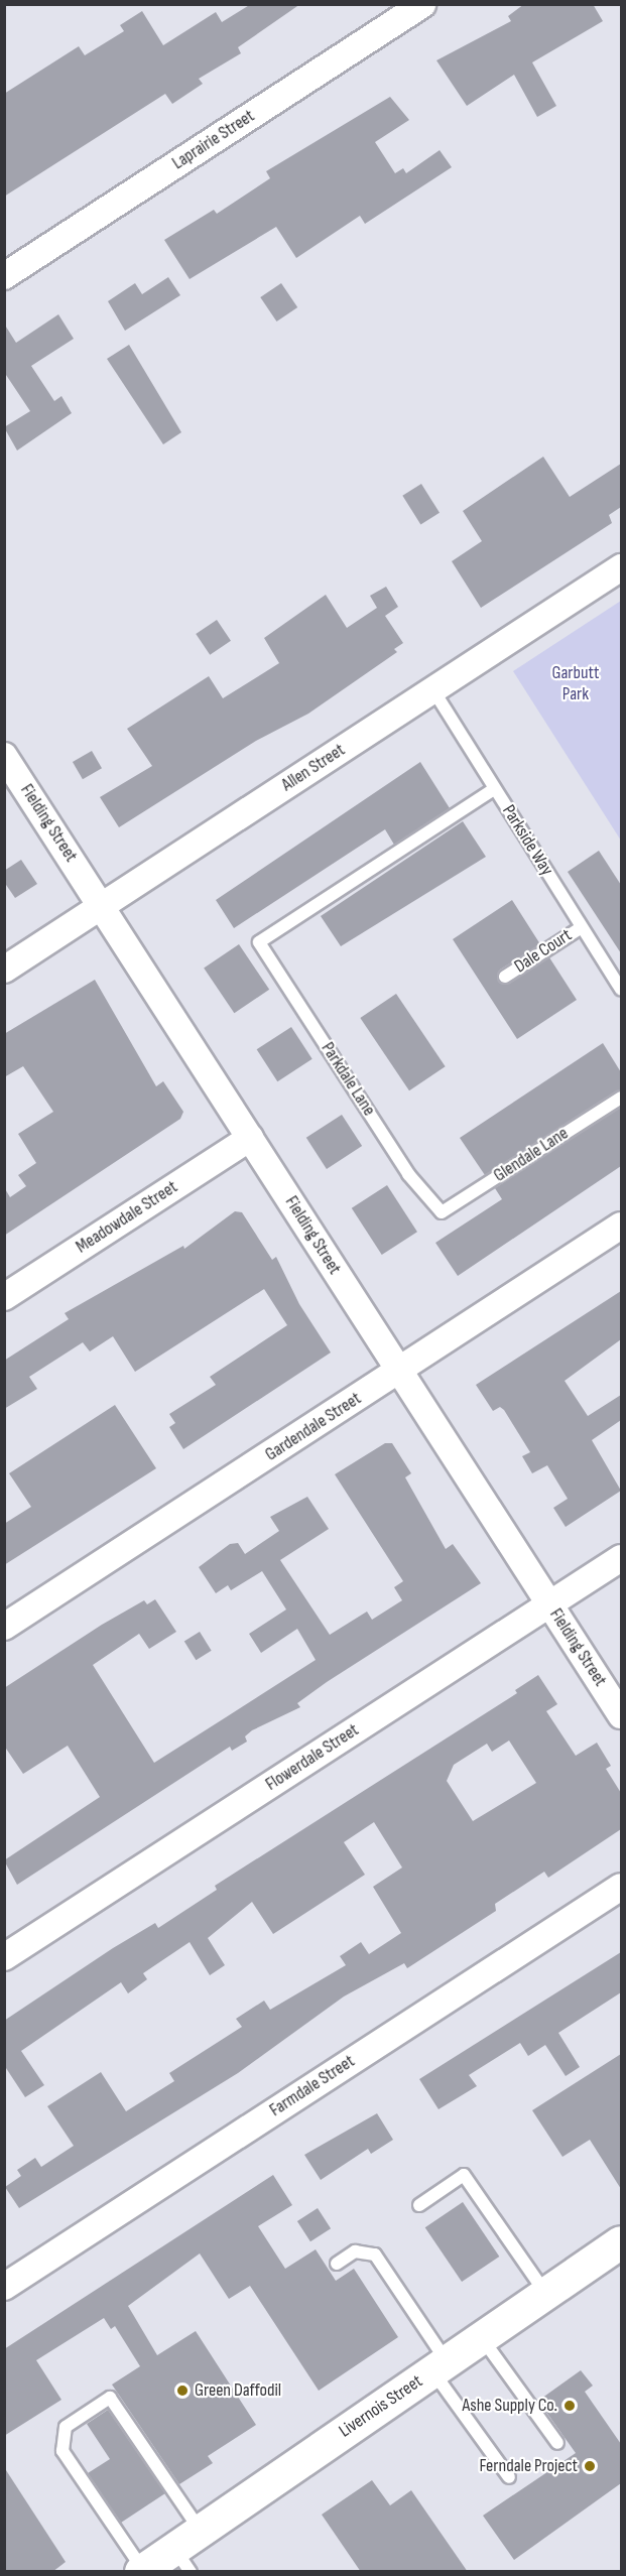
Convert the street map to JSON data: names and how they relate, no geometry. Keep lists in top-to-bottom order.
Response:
{
  "streets": {
    "street": [
      "Laprairie Street",
      "Allen Street",
      "Fielding Street",
      "Meadowdale Street",
      "Gardendale Street",
      "Flowerdale Street",
      "Farmdale Street",
      "Livernois Street"
    ],
    "lane": [
      "Parkside Way",
      "Dale Court",
      "Parkdale Lane",
      "Glendale Lane"
    ]
  },
  "crossings": [
    ["Allen Street", "Fielding Street"],
    ["Allen Street", "Parkside Way"],
    ["Fielding Street", "Meadowdale Street"],
    ["Fielding Street", "Gardendale Street"],
    ["Fielding Street", "Flowerdale Street"],
    ["Parkside Way", "Dale Court"],
    ["Parkside Way", "Parkdale Lane"],
    ["Parkdale Lane", "Glendale Lane"]
  ],
  "parks": ["Garbutt Park"],
  "places": ["Green Daffodil", "Ashe Supply Co.", "Ferndale Project"]
}
